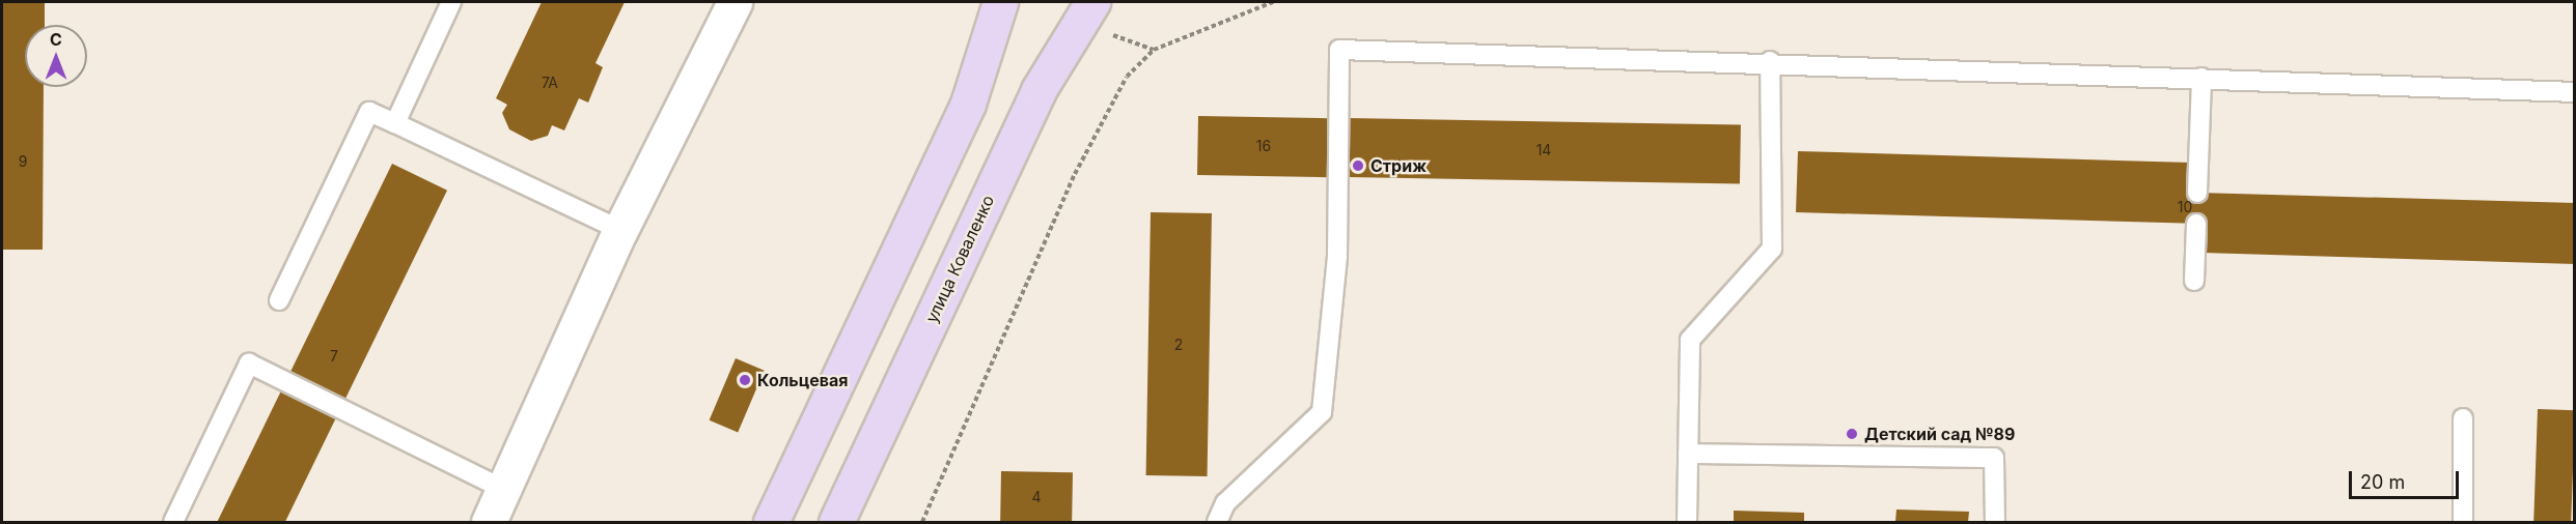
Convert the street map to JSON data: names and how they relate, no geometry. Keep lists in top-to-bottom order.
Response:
{
  "streets": {
    "main road": ["улица Коваленко"]
  },
  "places": ["Стриж", "Кольцевая", "Детский сад №89"],
  "house_numbers": [
    "7А",
    "16",
    "14",
    "9",
    "10",
    "2",
    "7",
    "4"
  ],
  "scale_bar": "20 m",
  "north": "top"
}
